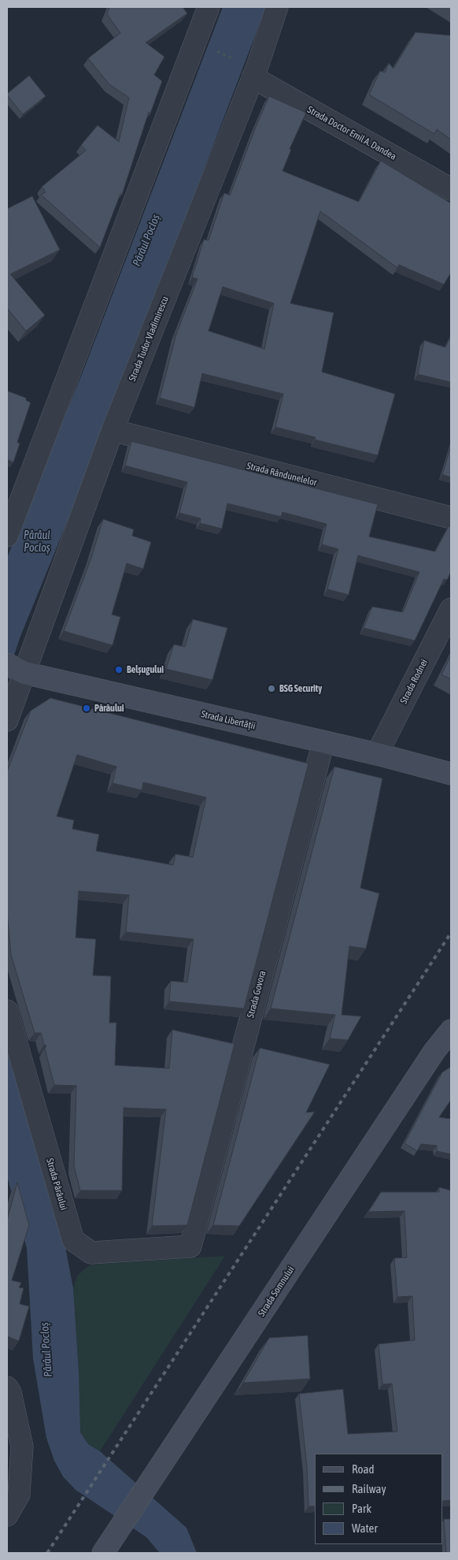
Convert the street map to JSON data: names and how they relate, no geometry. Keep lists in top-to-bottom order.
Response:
{
  "streets": {
    "main road": ["Strada Libertății", "Strada Somnului"],
    "street": [
      "Strada Doctor Emil A. Dandea",
      "Strada Tudor Vladimirescu",
      "Strada Rândunelelor",
      "Strada Rodnei",
      "Strada Govora",
      "Strada Pârâului"
    ]
  },
  "crossings": [
    ["Strada Doctor Emil A. Dandea", "Strada Tudor Vladimirescu"],
    ["Strada Tudor Vladimirescu", "Strada Rândunelelor"],
    ["Strada Tudor Vladimirescu", "Strada Libertății"],
    ["Strada Rodnei", "Strada Libertății"],
    ["Strada Libertății", "Strada Govora"],
    ["Strada Govora", "Strada Pârâului"]
  ],
  "water": ["Pârâul Pocloș"],
  "places": ["Belșugului", "BSG Security", "Pârâului"],
  "legend": [
    "Road",
    "Railway",
    "Park",
    "Water"
  ]
}
